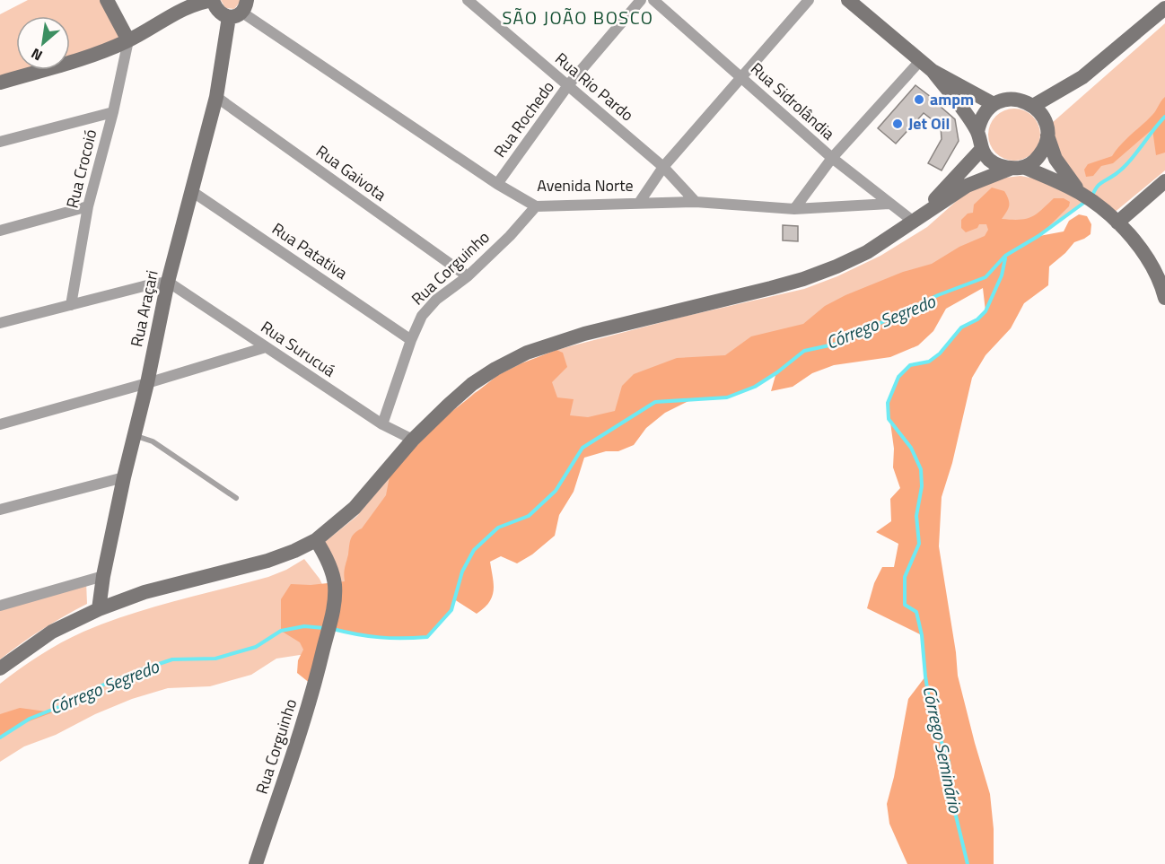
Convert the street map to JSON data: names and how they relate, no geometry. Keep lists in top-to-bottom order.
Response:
{
  "streets": {
    "main road": ["Rua Corguinho", "Rua Araçari"],
    "street": [
      "Rua Rio Pardo",
      "Rua Sidrolândia",
      "Rua Rochedo",
      "Rua Crocoió",
      "Rua Gaivota",
      "Avenida Norte",
      "Rua Patativa",
      "Rua Surucuá"
    ]
  },
  "crossings": [
    ["Rua Rio Pardo", "Rua Rochedo"],
    ["Rua Rio Pardo", "Avenida Norte"],
    ["Rua Sidrolândia", "Avenida Norte"],
    ["Rua Rochedo", "Avenida Norte"],
    ["Rua Gaivota", "Rua Corguinho"],
    ["Rua Gaivota", "Rua Araçari"],
    ["Avenida Norte", "Rua Corguinho"],
    ["Avenida Norte", "Rua Araçari"],
    ["Rua Patativa", "Rua Corguinho"],
    ["Rua Patativa", "Rua Araçari"],
    ["Rua Corguinho", "Rua Surucuá"],
    ["Rua Araçari", "Rua Surucuá"]
  ],
  "districts": ["SÃO JOÃO BOSCO"],
  "water": ["Córrego Segredo", "Córrego Seminário"],
  "places": ["ampm", "Jet Oil"],
  "north": "bottom left"
}
